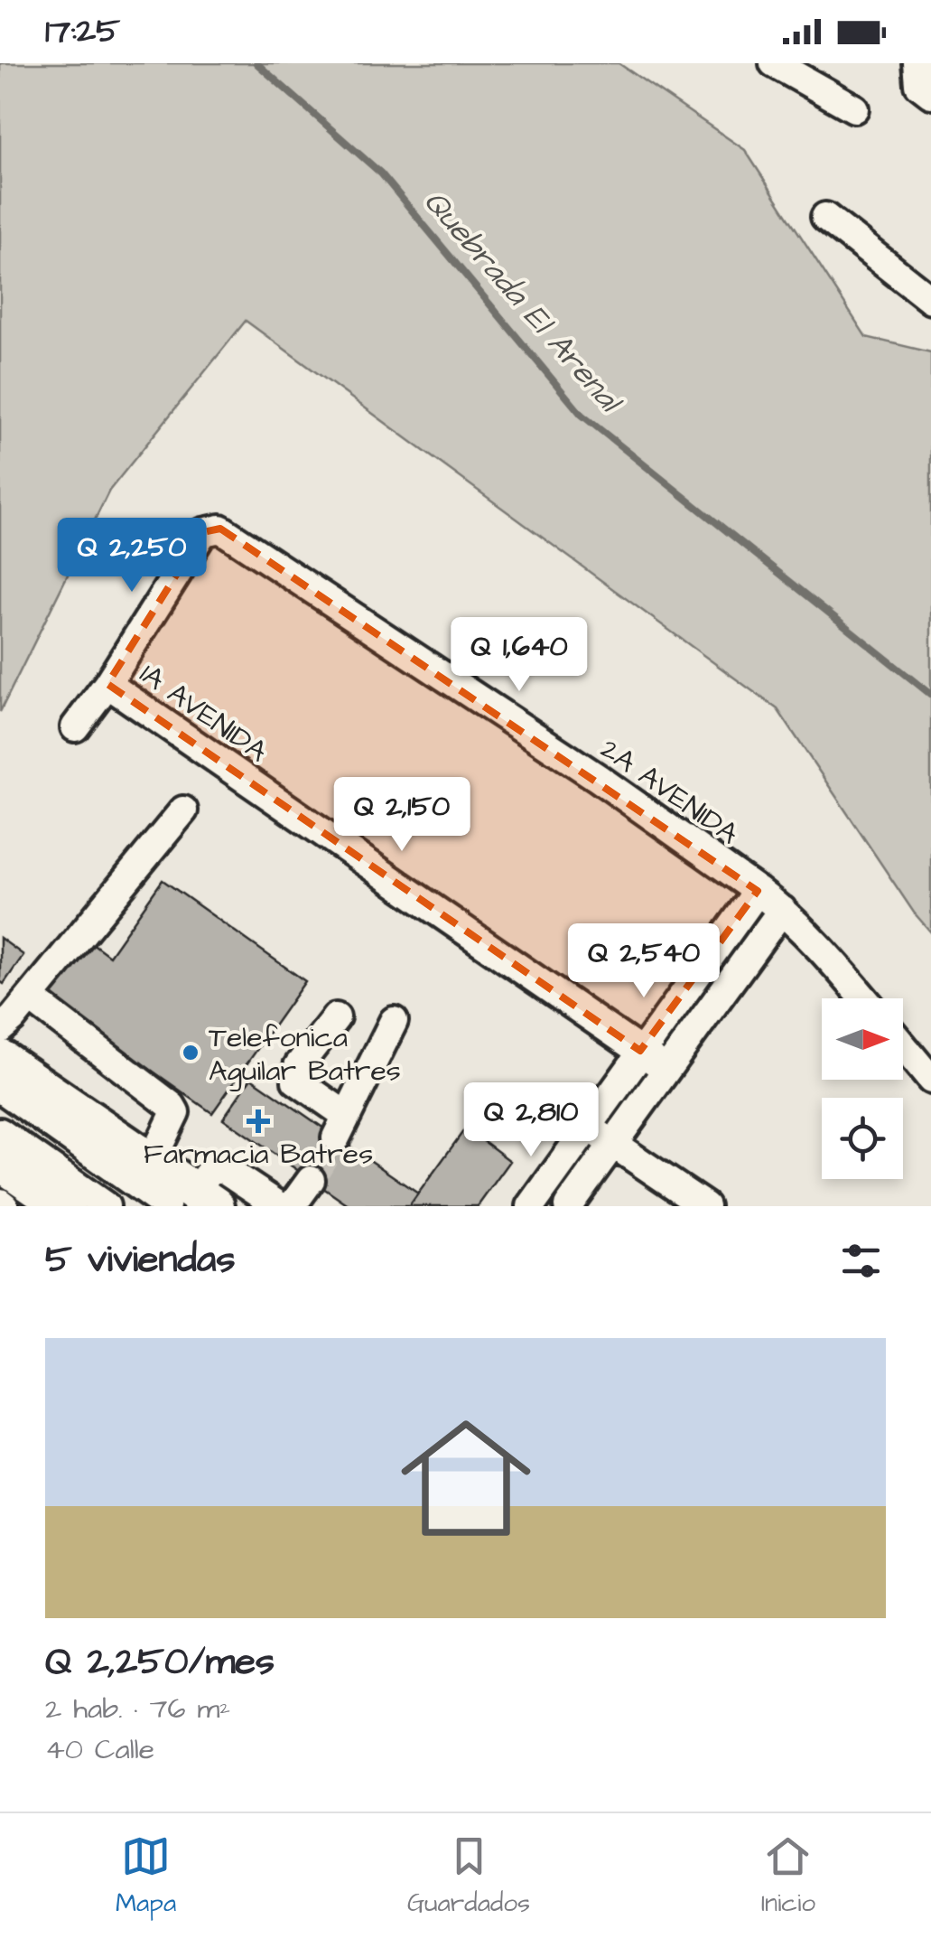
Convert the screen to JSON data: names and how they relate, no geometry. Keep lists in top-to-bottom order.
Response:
{
  "streets": {
    "street": ["1A AVENIDA", "2A AVENIDA"]
  },
  "crossings": [
    ["1A AVENIDA", "2A AVENIDA"]
  ],
  "water": ["Quebrada El Arenal"],
  "places": {
    "other": ["Telefonica Aguilar Batres"],
    "health": ["Farmacia Batres"]
  },
  "north": "right",
  "page": {
    "status": "17:25",
    "price": [
      "Q 2,250",
      "Q 1,640",
      "Q 2,150",
      "Q 2,540",
      "Q 2,810"
    ],
    "heading": "5 viviendas",
    "list": [
      {
        "name": "Q 2,250/mes",
        "note": "2 hab. · 76 m² · 40 Calle"
      }
    ],
    "tabs": ["Mapa", "Guardados", "Inicio"]
  }
}
